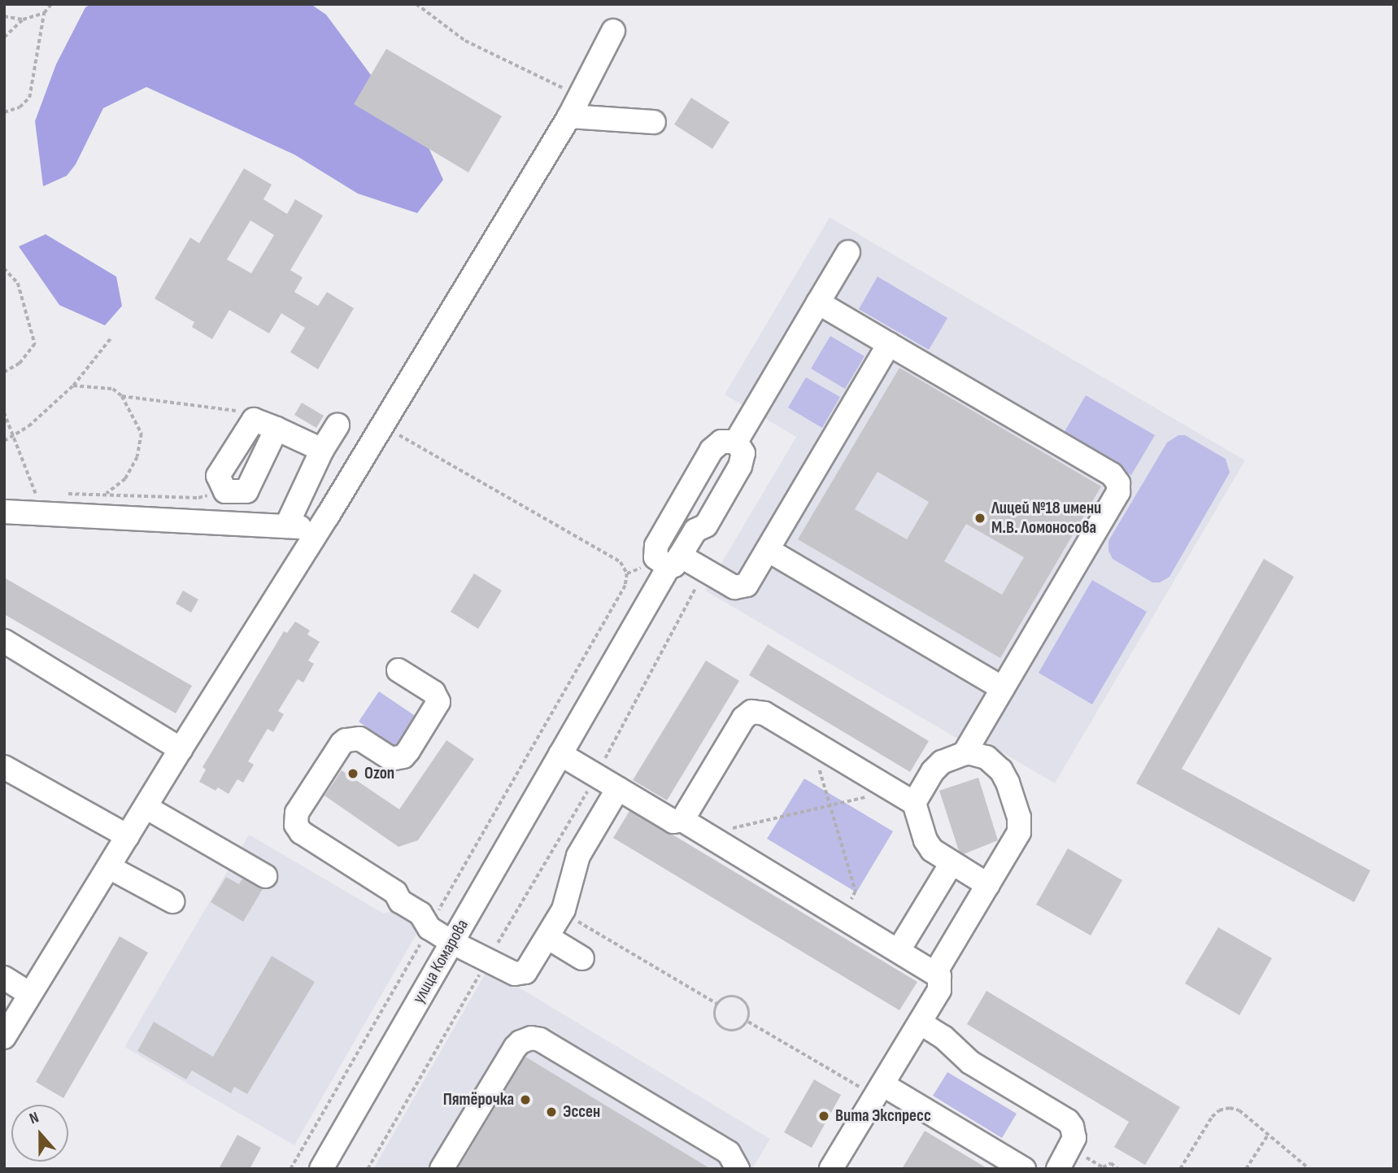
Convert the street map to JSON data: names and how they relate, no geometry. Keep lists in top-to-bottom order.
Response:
{
  "streets": {
    "street": ["улица Комарова"]
  },
  "places": [
    "Лицей №18 имени М.В. Ломоносова",
    "Ozon",
    "Пятёрочка",
    "Эссен",
    "Вита Экспресс"
  ],
  "north": "top"
}
